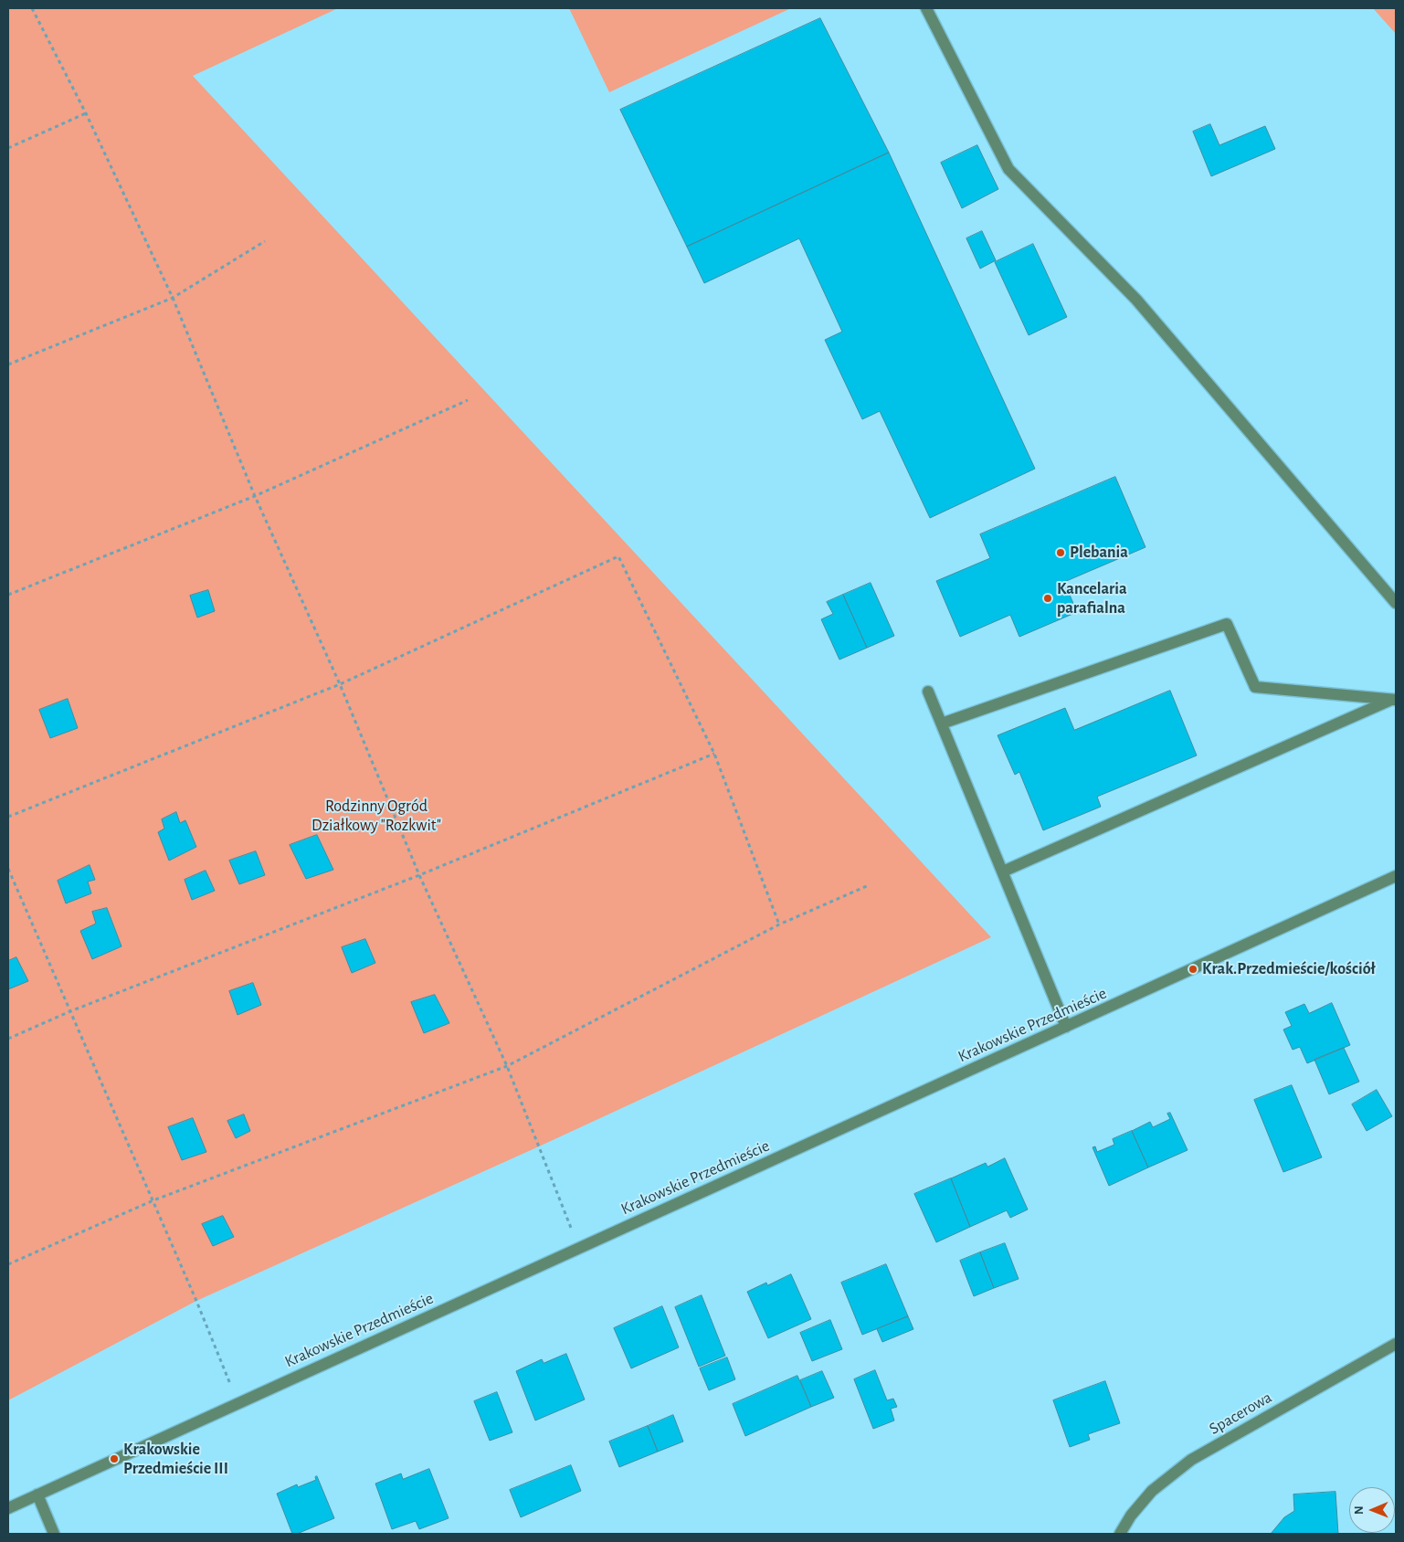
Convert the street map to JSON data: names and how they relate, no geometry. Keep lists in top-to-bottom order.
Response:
{
  "streets": {
    "street": ["Krakowskie Przedmieście", "Spacerowa"]
  },
  "parks": ["Rodzinny Ogród Działkowy \"Rozkwit\""],
  "places": [
    "Plebania",
    "Kancelaria parafialna",
    "Krak.Przedmieście/kościół",
    "Krakowskie Przedmieście III"
  ],
  "north": "left"
}
